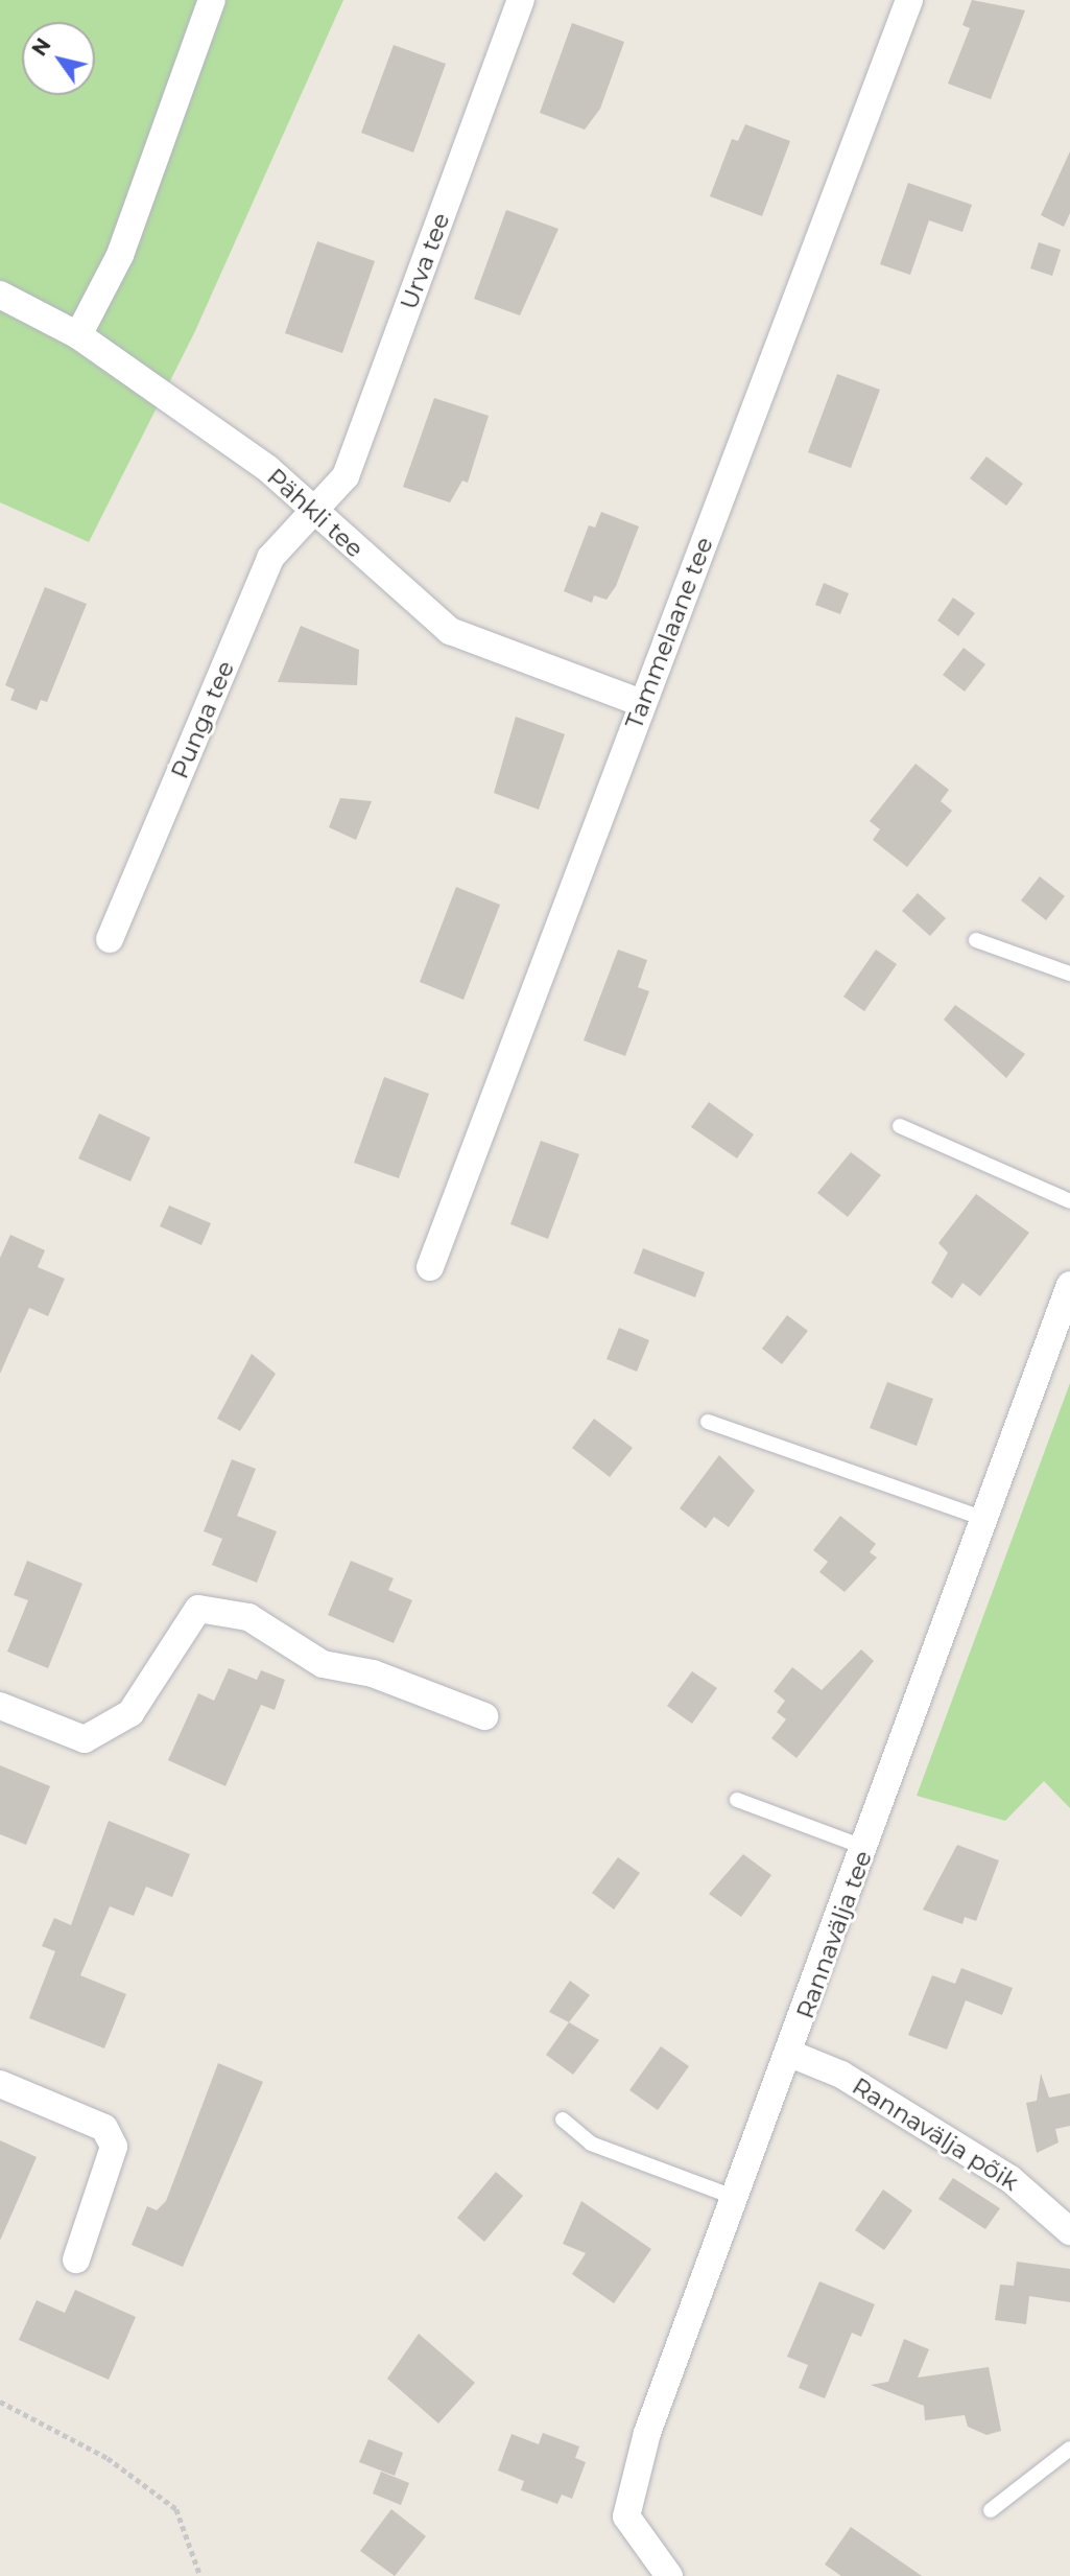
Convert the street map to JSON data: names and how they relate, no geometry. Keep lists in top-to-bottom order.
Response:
{
  "streets": {
    "street": [
      "Urva tee",
      "Pähkli tee",
      "Tammelaane tee",
      "Punga tee",
      "Rannavälja tee",
      "Rannavälja põik"
    ]
  },
  "crossings": [
    ["Urva tee", "Pähkli tee"],
    ["Urva tee", "Punga tee"],
    ["Pähkli tee", "Tammelaane tee"],
    ["Pähkli tee", "Punga tee"],
    ["Rannavälja tee", "Rannavälja põik"]
  ],
  "north": "top left"
}
